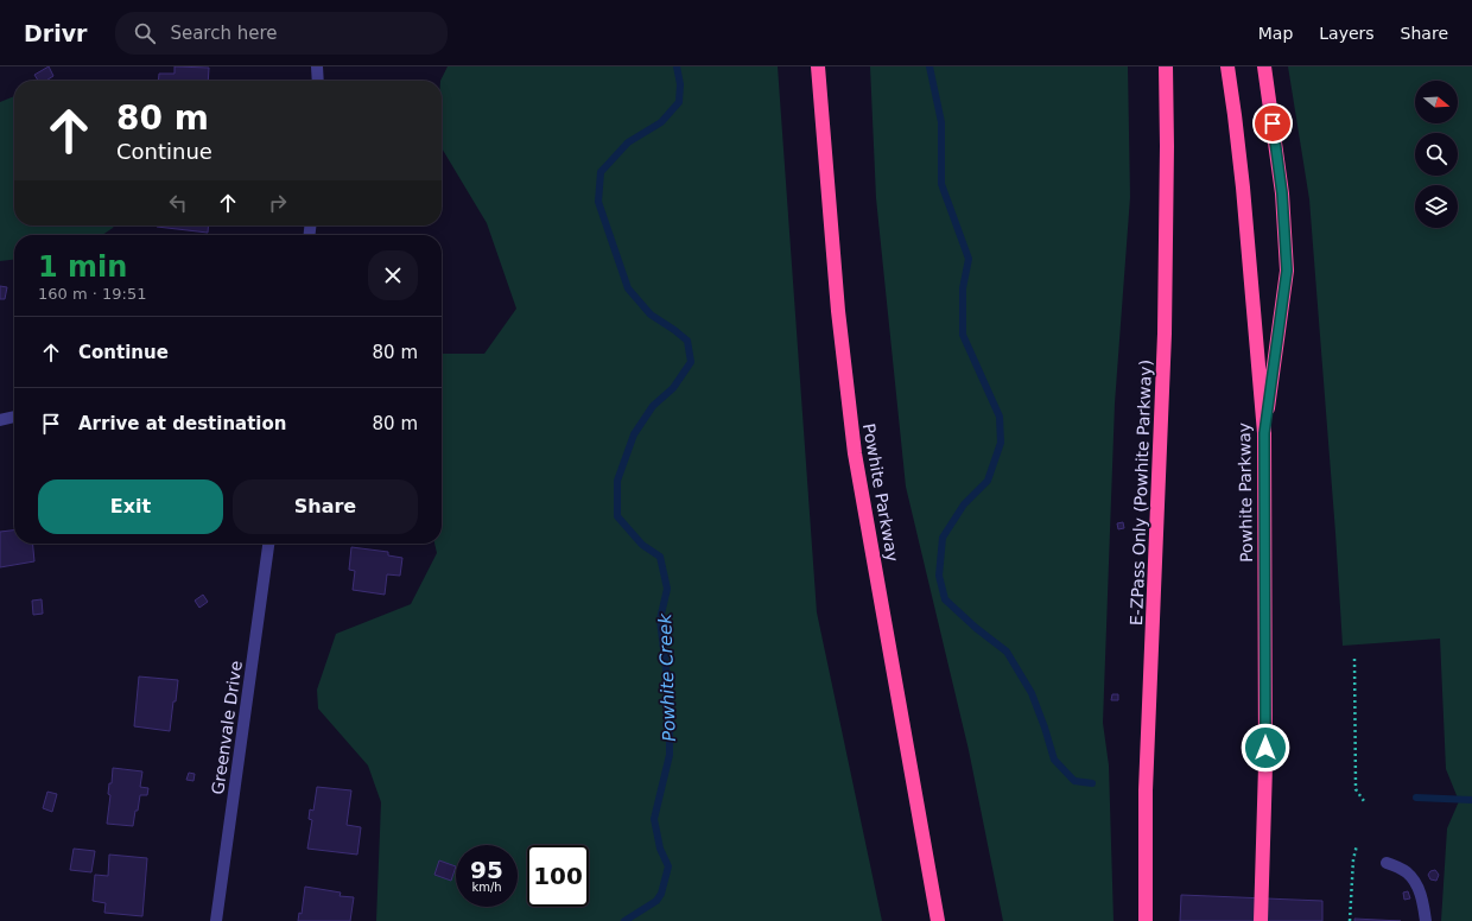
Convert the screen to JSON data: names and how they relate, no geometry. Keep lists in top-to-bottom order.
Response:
{
  "streets": {
    "highway": ["Powhite Parkway", "E-ZPass Only (Powhite Parkway)"],
    "street": ["Greenvale Drive"]
  },
  "water": ["Powhite Creek"],
  "north": "right",
  "page": {
    "header": "Drivr",
    "search": "Search here",
    "nav": ["Map", "Layers", "Share"],
    "turn": ["80 m", "Continue"],
    "heading": ["1 min", "160 m · 19:51"],
    "list": [
      {
        "name": "Continue",
        "value": "80 m"
      },
      {
        "name": "Arrive at destination",
        "value": "80 m"
      }
    ],
    "buttons": ["Exit", "Share"],
    "speed": "95 km/h",
    "limit": "100"
  }
}
